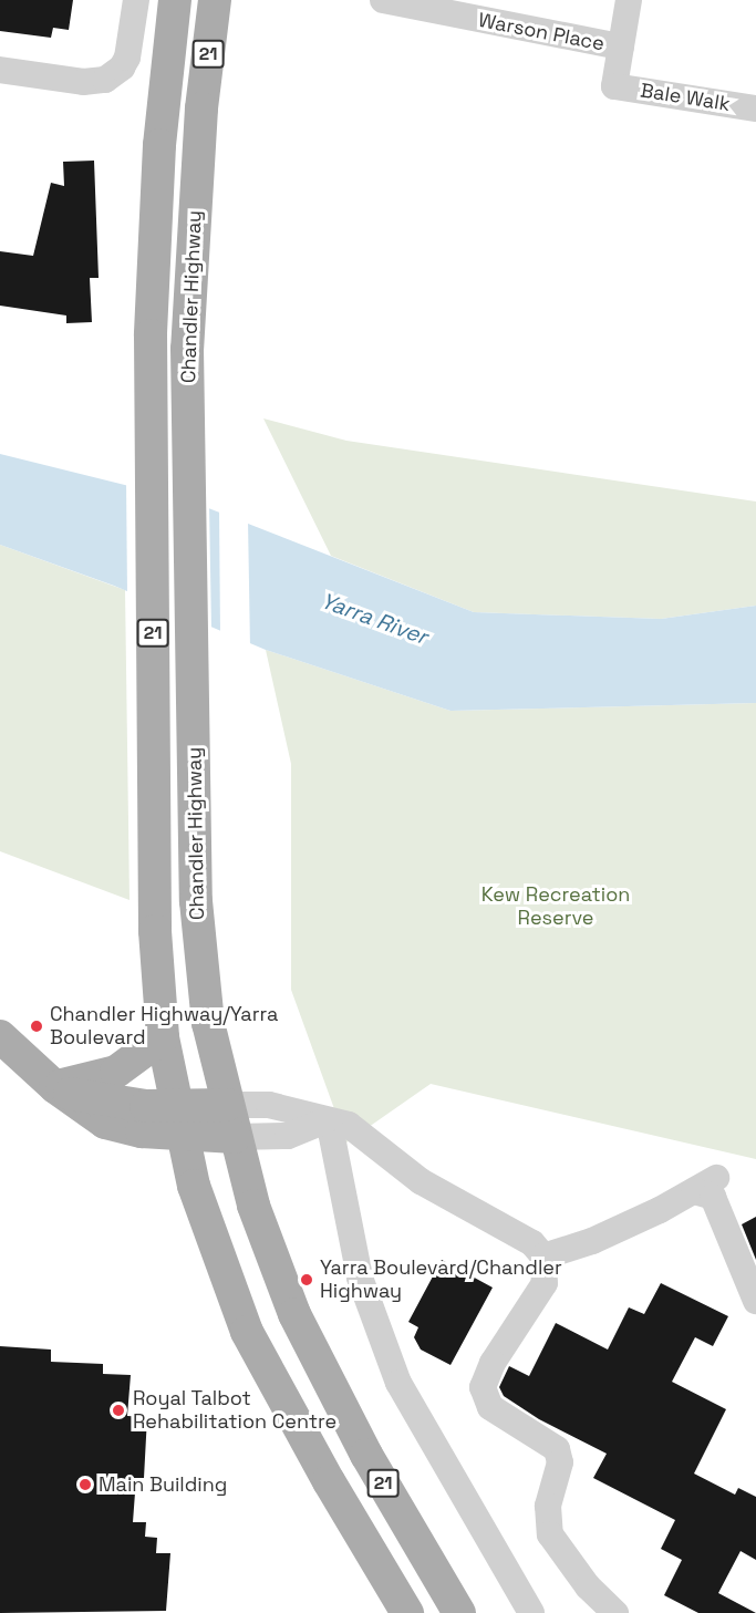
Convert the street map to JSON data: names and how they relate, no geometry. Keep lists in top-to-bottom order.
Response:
{
  "streets": {
    "main road": ["21", "Chandler Highway"],
    "street": ["Warson Place", "Bale Walk"]
  },
  "crossings": [
    ["Warson Place", "Bale Walk"]
  ],
  "water": ["Yarra River"],
  "parks": ["Kew Recreation Reserve"],
  "places": [
    "Chandler Highway/Yarra Boulevard",
    "Yarra Boulevard/Chandler Highway",
    "Royal Talbot Rehabilitation Centre",
    "Main Building"
  ]
}
